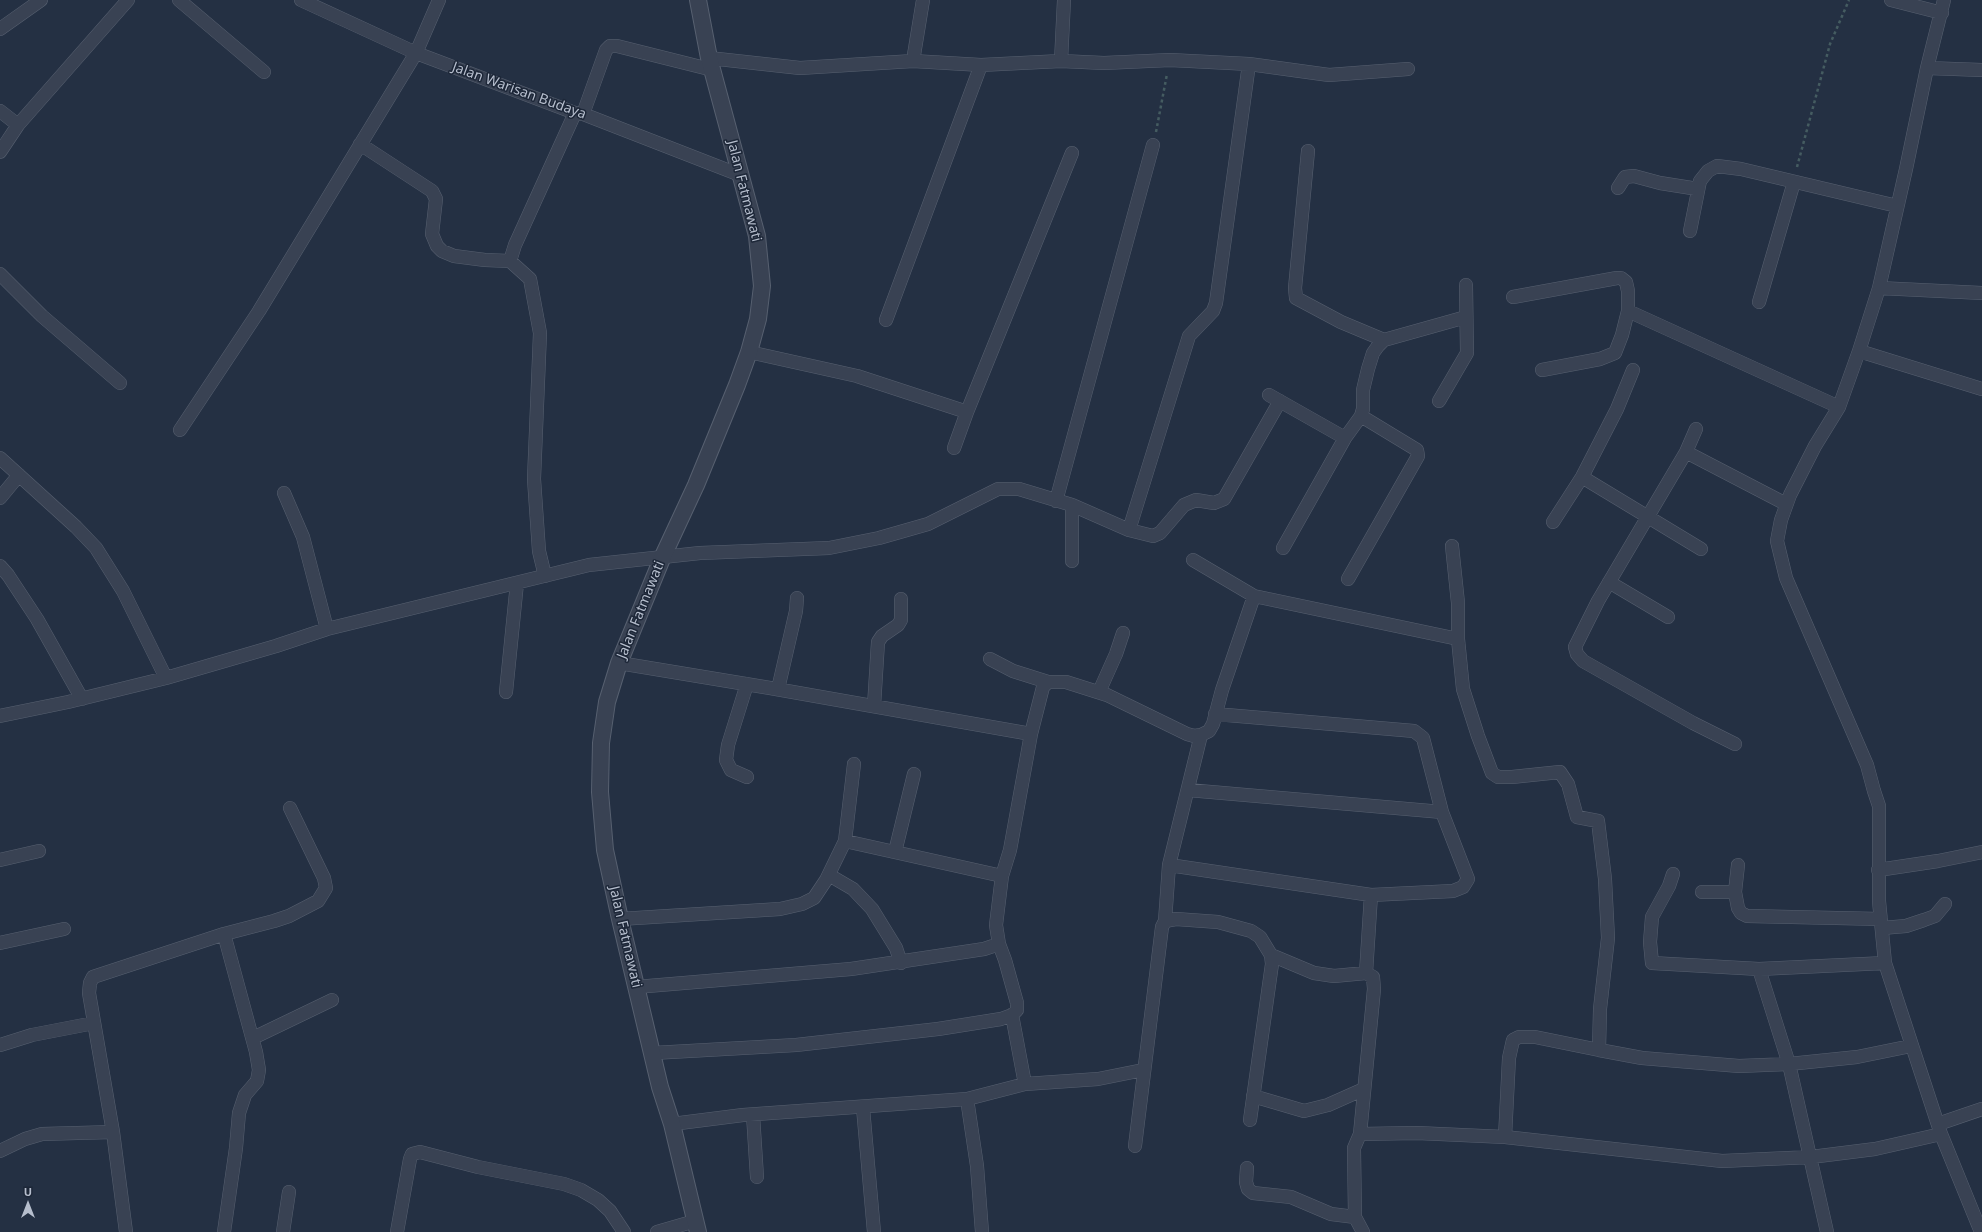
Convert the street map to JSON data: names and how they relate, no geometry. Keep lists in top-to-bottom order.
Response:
{
  "streets": {
    "street": ["Jalan Warisan Budaya", "Jalan Fatmawati"]
  },
  "crossings": [
    ["Jalan Warisan Budaya", "Jalan Fatmawati"]
  ],
  "north": "top"
}
